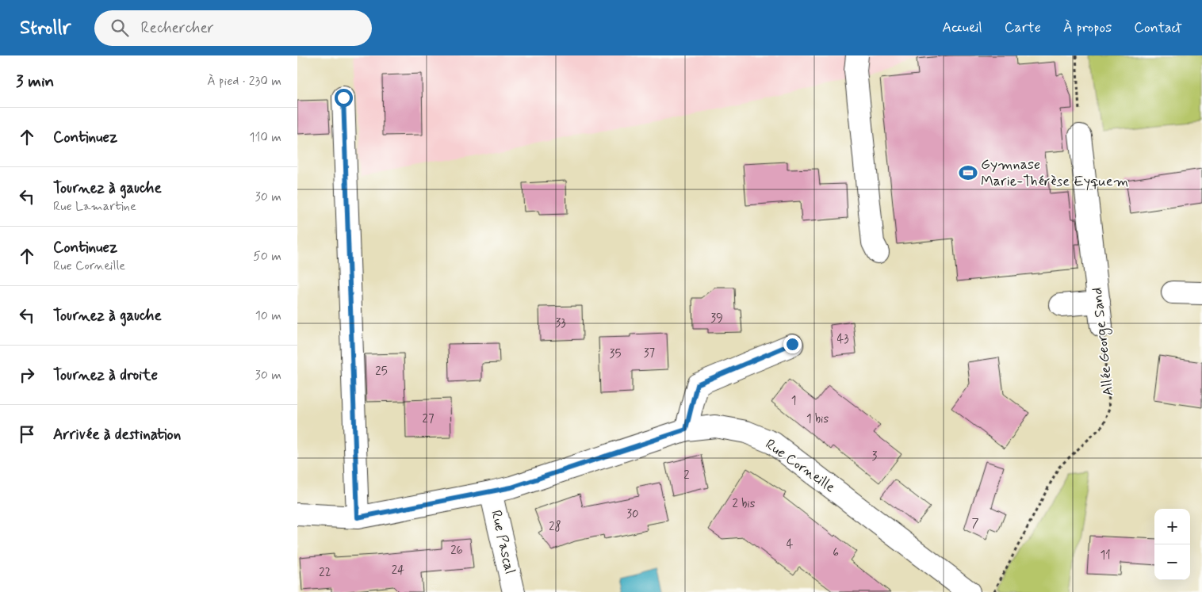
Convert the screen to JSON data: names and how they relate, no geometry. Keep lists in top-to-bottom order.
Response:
{
  "streets": {
    "street": ["Allée George Sand", "Rue Corneille", "Rue Pascal"]
  },
  "crossings": [
    ["Rue Corneille", "Rue Pascal"]
  ],
  "places": {
    "sports": ["Gymnase Marie-Thérèse Eyquem"]
  },
  "house_numbers": [
    "39",
    "33",
    "43",
    "37",
    "35",
    "25",
    "1",
    "27",
    "1 bis",
    "3",
    "2",
    "2 bis",
    "30",
    "7",
    "28",
    "4",
    "26",
    "6",
    "11",
    "24",
    "22"
  ],
  "page": {
    "header": "Strollr",
    "search": "Rechercher",
    "nav": [
      "Accueil",
      "Carte",
      "À propos",
      "Contact"
    ],
    "heading": ["3 min", "À pied · 230 m"],
    "list": [
      ["Continuez", "110 m"],
      ["Tournez à gauche", "Rue Lamartine", "30 m"],
      ["Continuez", "Rue Corneille", "50 m"],
      ["Tournez à gauche", "10 m"],
      ["Tournez à droite", "30 m"],
      "Arrivée à destination"
    ],
    "map_buttons": ["+", "−"]
  }
}
